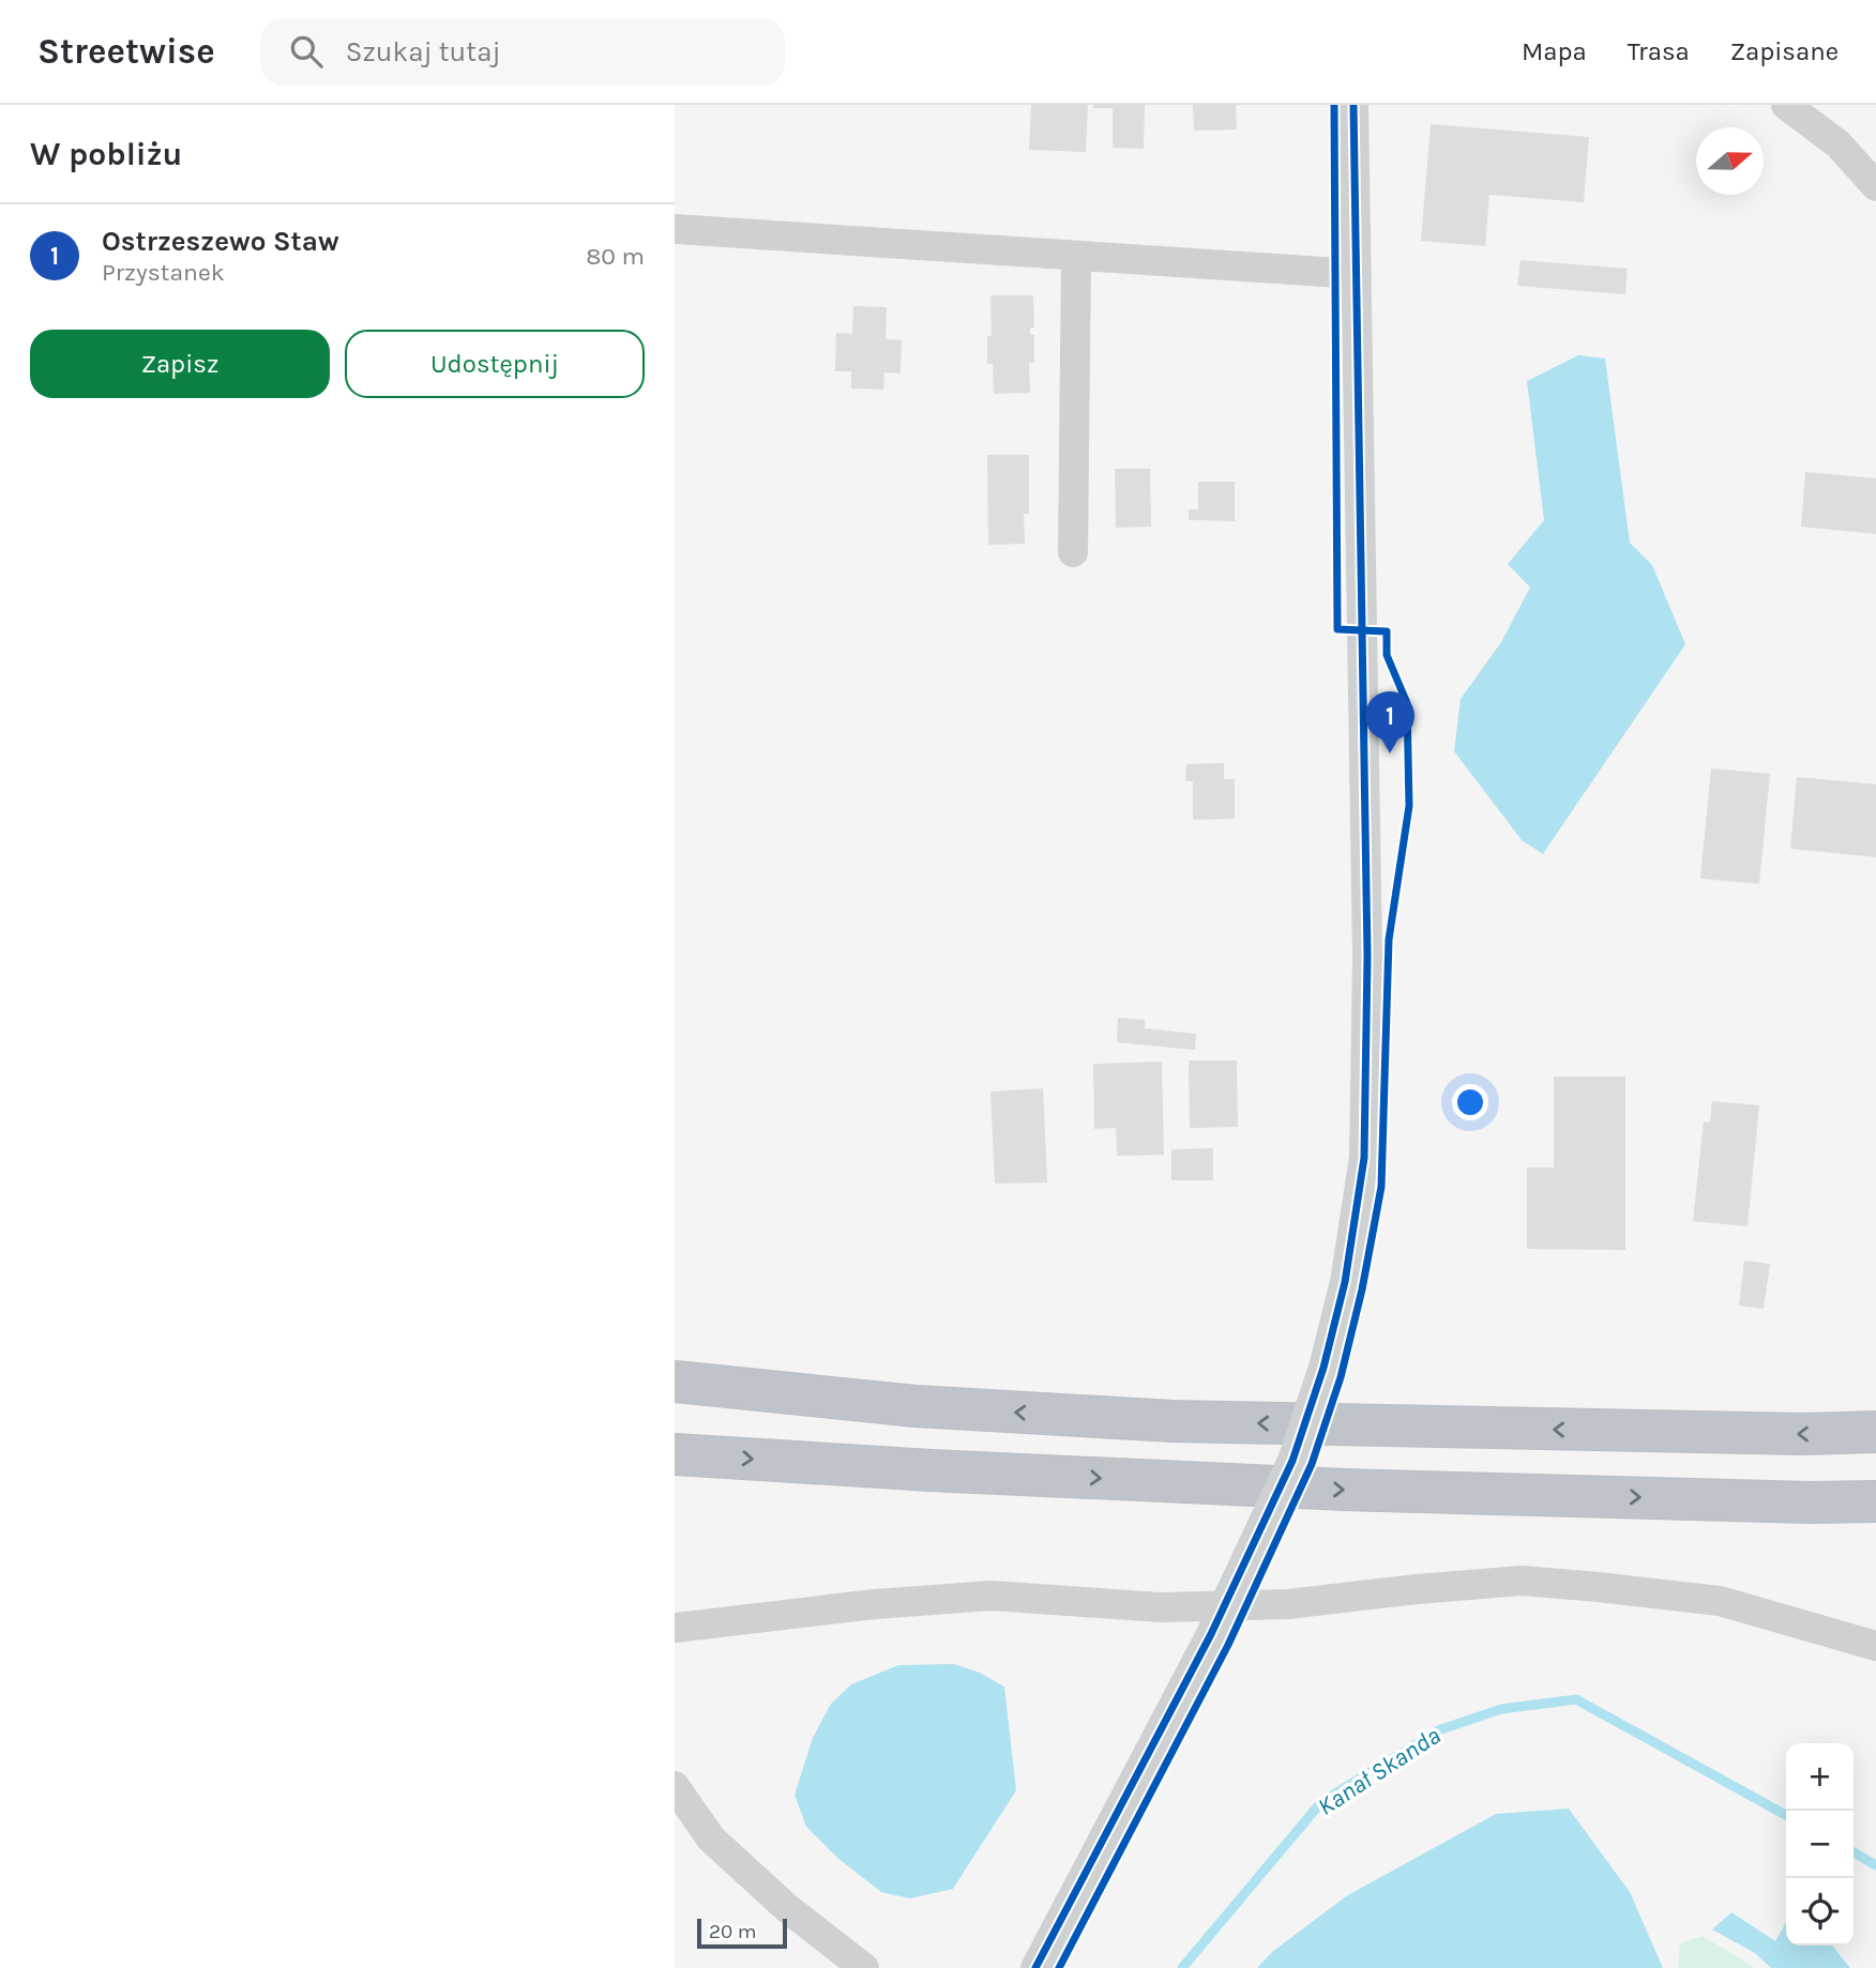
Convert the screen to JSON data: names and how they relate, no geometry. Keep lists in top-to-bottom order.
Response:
{
  "water": ["Kanał Skanda"],
  "scale_bar": "20 m",
  "north": "right",
  "page": {
    "header": "Streetwise",
    "search": "Szukaj tutaj",
    "nav": ["Mapa", "Trasa", "Zapisane"],
    "heading": "W pobliżu",
    "list": [
      {
        "mark": "1",
        "name": "Ostrzeszewo Staw",
        "note": "Przystanek",
        "value": "80 m"
      }
    ],
    "buttons": ["Zapisz", "Udostępnij"],
    "pins": "1",
    "map_buttons": ["+", "−"],
    "scale": "20 m"
  }
}
